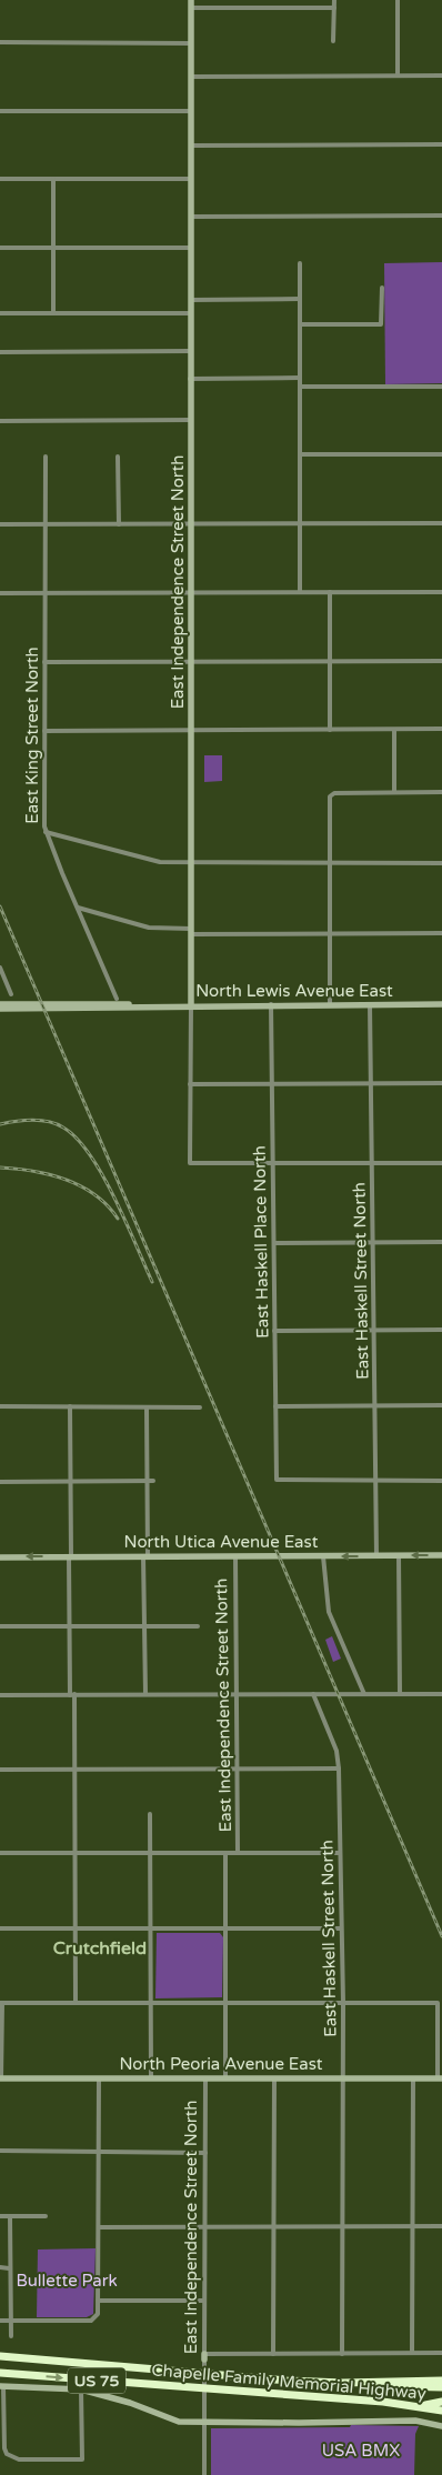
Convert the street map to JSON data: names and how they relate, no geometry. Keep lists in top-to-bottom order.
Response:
{
  "streets": {
    "highway": ["US 75", "Chapelle Family Memorial Highway"],
    "main road": [
      "East Independence Street North",
      "North Lewis Avenue East",
      "North Utica Avenue East",
      "North Peoria Avenue East"
    ],
    "street": ["East King Street North", "East Haskell Place North", "East Haskell Street North"]
  },
  "crossings": [
    ["East Independence Street North", "North Lewis Avenue East"],
    ["East Independence Street North", "East Haskell Place North"],
    ["East Independence Street North", "North Utica Avenue East"],
    ["East Independence Street North", "North Peoria Avenue East"],
    ["North Lewis Avenue East", "East Haskell Place North"],
    ["North Lewis Avenue East", "East Haskell Street North"],
    ["East Haskell Place North", "East Haskell Street North"],
    ["East Haskell Street North", "North Utica Avenue East"],
    ["East Haskell Street North", "North Peoria Avenue East"]
  ],
  "one_way": ["North Utica Avenue East"],
  "districts": ["Crutchfield"],
  "parks": ["Bullette Park", "USA BMX"]
}
